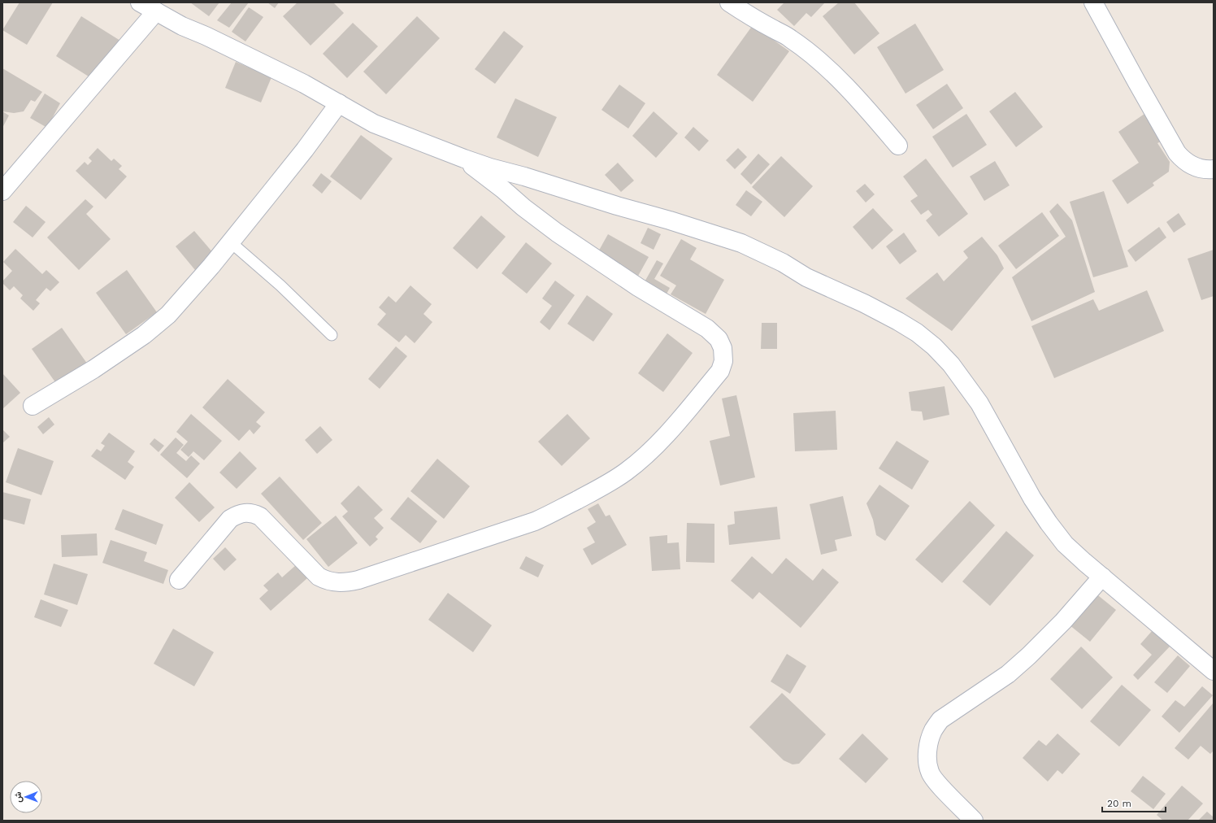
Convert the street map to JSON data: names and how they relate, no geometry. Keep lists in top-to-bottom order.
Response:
{
  "scale_bar": "20 m",
  "north": "left"
}
